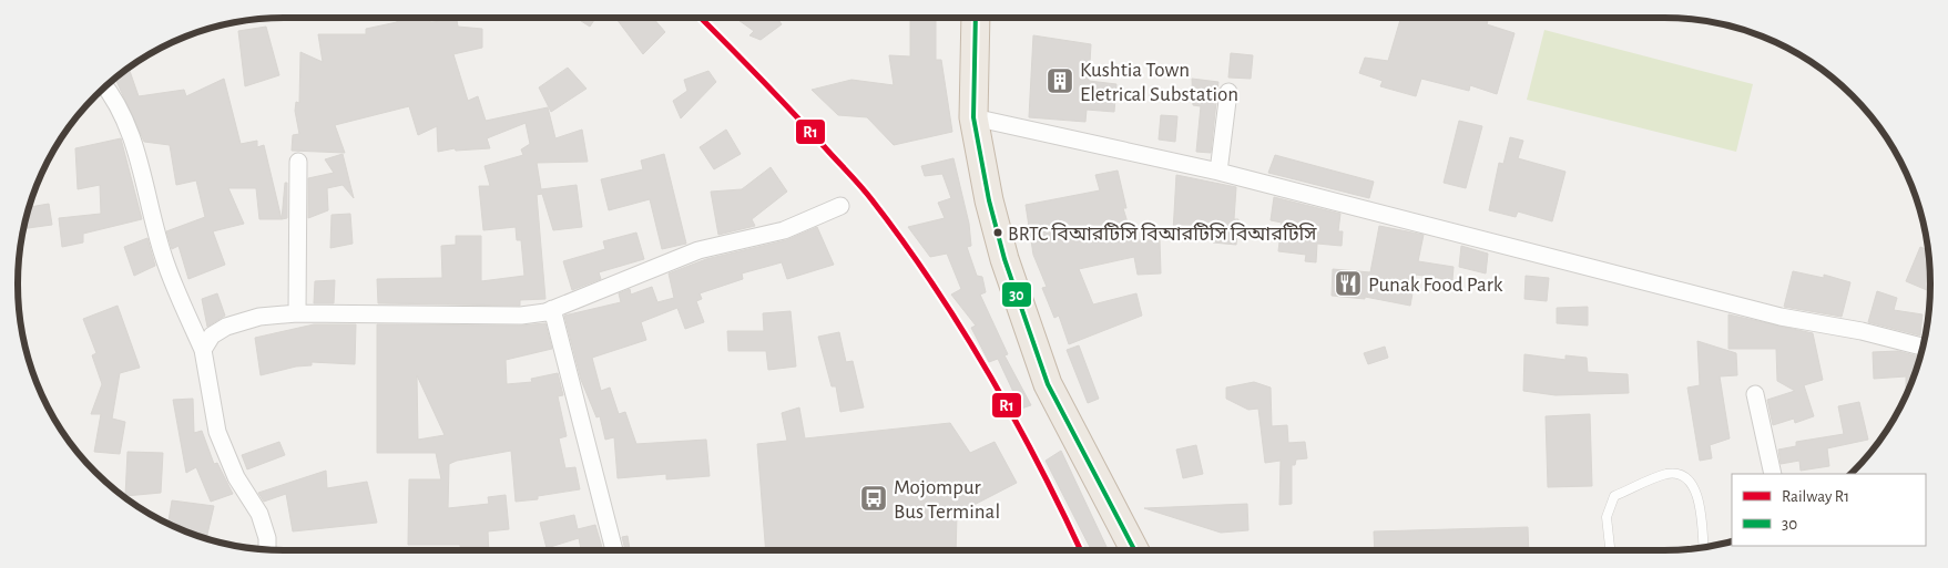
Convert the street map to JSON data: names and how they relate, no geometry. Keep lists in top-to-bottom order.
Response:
{
  "places": {
    "building": ["Kushtia Town Eletrical Substation"],
    "other": ["BRTC বিআরটিসি বিআরটিসি বিআরটিসি"],
    "restaurant": ["Punak Food Park"],
    "bus stop": ["Mojompur Bus Terminal"]
  },
  "lines": ["rail line R1", "transit line 30"],
  "legend": ["Railway R1", "30"]
}
